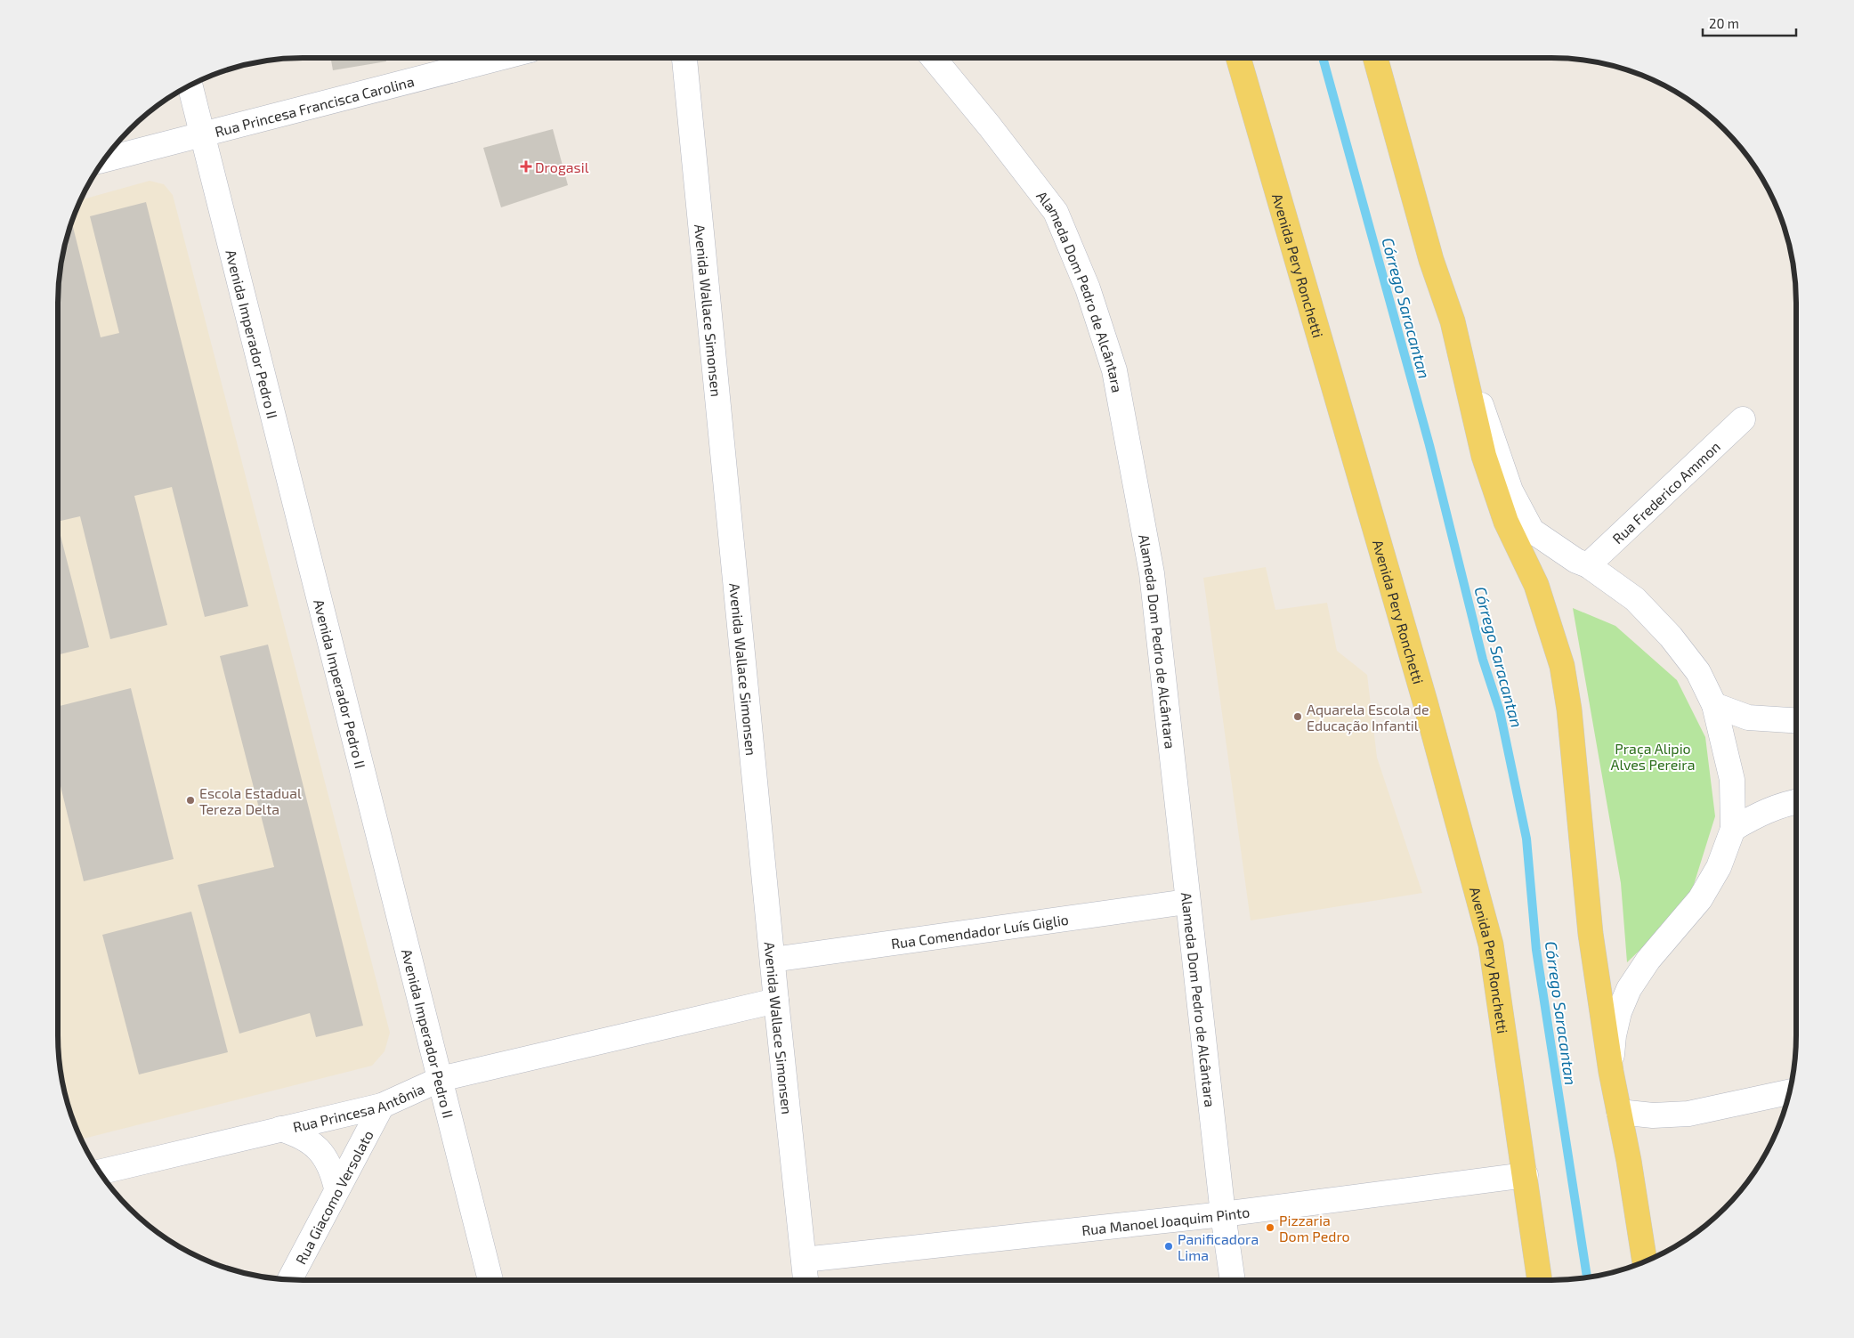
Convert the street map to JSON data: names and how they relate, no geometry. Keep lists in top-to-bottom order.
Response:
{
  "streets": {
    "main road": ["Avenida Pery Ronchetti"],
    "street": [
      "Rua Princesa Francisca Carolina",
      "Alameda Dom Pedro de Alcântara",
      "Avenida Wallace Simonsen",
      "Avenida Imperador Pedro II",
      "Rua Frederico Ammon",
      "Rua Comendador Luís Giglio",
      "Rua Princesa Antônia",
      "Rua Giacomo Versolato",
      "Rua Manoel Joaquim Pinto"
    ]
  },
  "crossings": [
    ["Rua Princesa Francisca Carolina", "Avenida Imperador Pedro II"],
    ["Avenida Pery Ronchetti", "Rua Manoel Joaquim Pinto"],
    ["Alameda Dom Pedro de Alcântara", "Rua Comendador Luís Giglio"],
    ["Alameda Dom Pedro de Alcântara", "Rua Manoel Joaquim Pinto"],
    ["Avenida Wallace Simonsen", "Rua Comendador Luís Giglio"],
    ["Avenida Wallace Simonsen", "Rua Princesa Antônia"],
    ["Avenida Wallace Simonsen", "Rua Manoel Joaquim Pinto"],
    ["Avenida Imperador Pedro II", "Rua Princesa Antônia"],
    ["Rua Princesa Antônia", "Rua Giacomo Versolato"]
  ],
  "water": ["Córrego Saracantan"],
  "parks": ["Praça Alipio Alves Pereira"],
  "places": {
    "health": ["Drogasil"],
    "other": [
      "Aquarela Escola de Educação Infantil",
      "Escola Estadual Tereza Delta",
      "Pizzaria Dom Pedro",
      "Panificadora Lima"
    ]
  },
  "scale_bar": "20 m"
}
